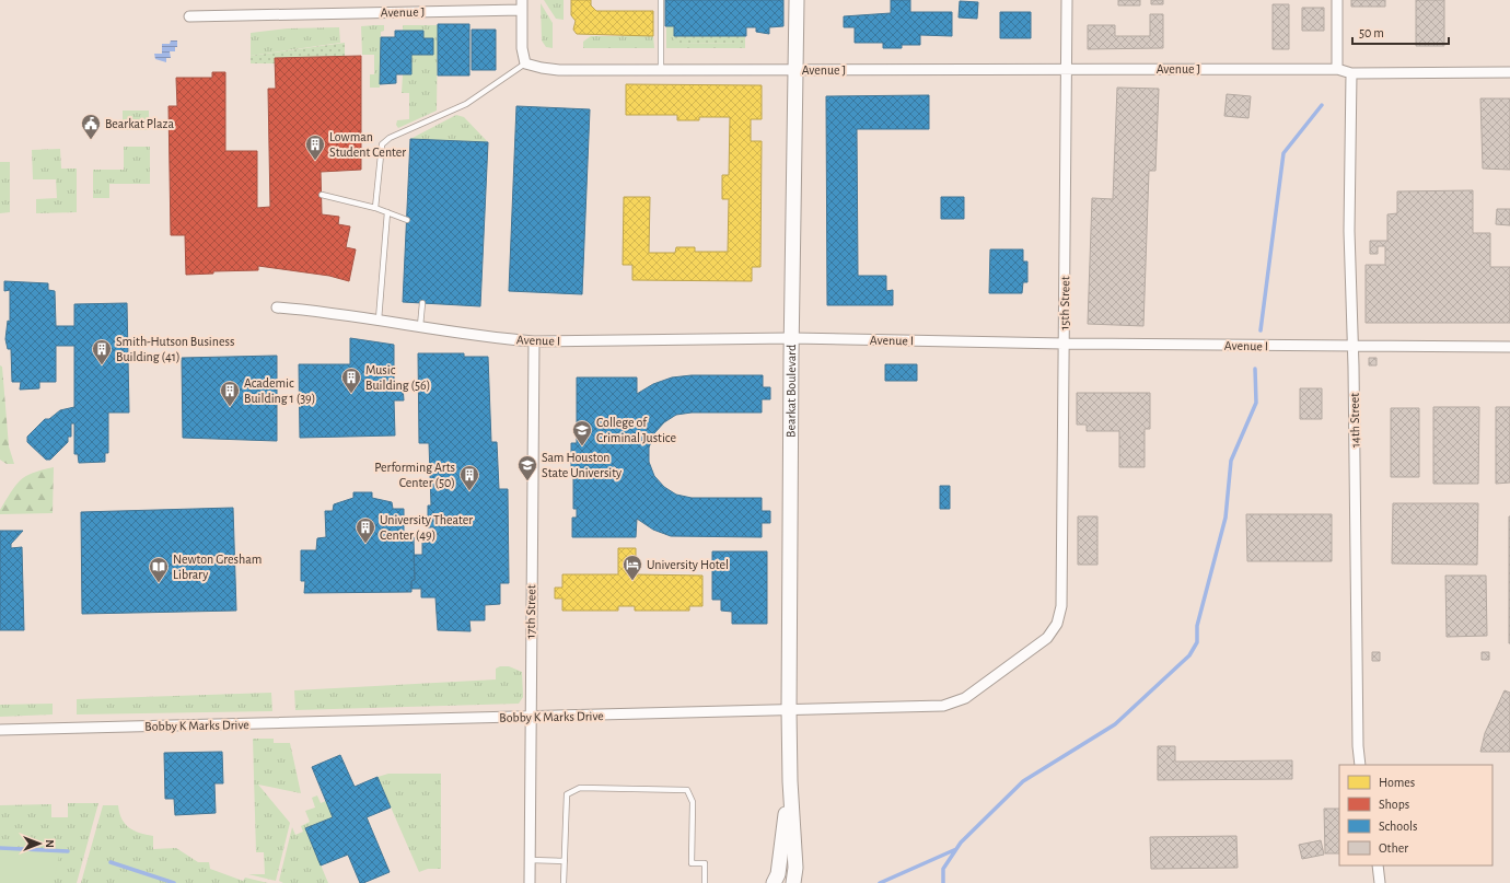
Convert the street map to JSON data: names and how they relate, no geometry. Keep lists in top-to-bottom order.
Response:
{
  "streets": {
    "street": [
      "Avenue J",
      "15th Street",
      "Avenue I",
      "Bearkat Boulevard",
      "14th Street",
      "17th Street",
      "Bobby K Marks Drive"
    ]
  },
  "crossings": [
    ["Avenue J", "15th Street"],
    ["Avenue J", "Bearkat Boulevard"],
    ["Avenue J", "14th Street"],
    ["15th Street", "Avenue I"],
    ["15th Street", "Bobby K Marks Drive"],
    ["Avenue I", "Bearkat Boulevard"],
    ["Avenue I", "14th Street"],
    ["Avenue I", "17th Street"],
    ["Bearkat Boulevard", "Bobby K Marks Drive"],
    ["17th Street", "Bobby K Marks Drive"]
  ],
  "places": {
    "public building": ["Bearkat Plaza"],
    "building": [
      "Lowman Student Center",
      "Smith-Hutson Business Building (41)",
      "Music Building (56)",
      "Academic Building 1 (39)",
      "Performing Arts Center (50)",
      "University Theater Center (49)"
    ],
    "school or university": ["College of Criminal Justice", "Sam Houston State University"],
    "hotel": ["University Hotel"],
    "library": ["Newton Gresham Library"]
  },
  "legend": [
    "Homes",
    "Shops",
    "Schools",
    "Other"
  ],
  "scale_bar": "50 m",
  "north": "right"
}
